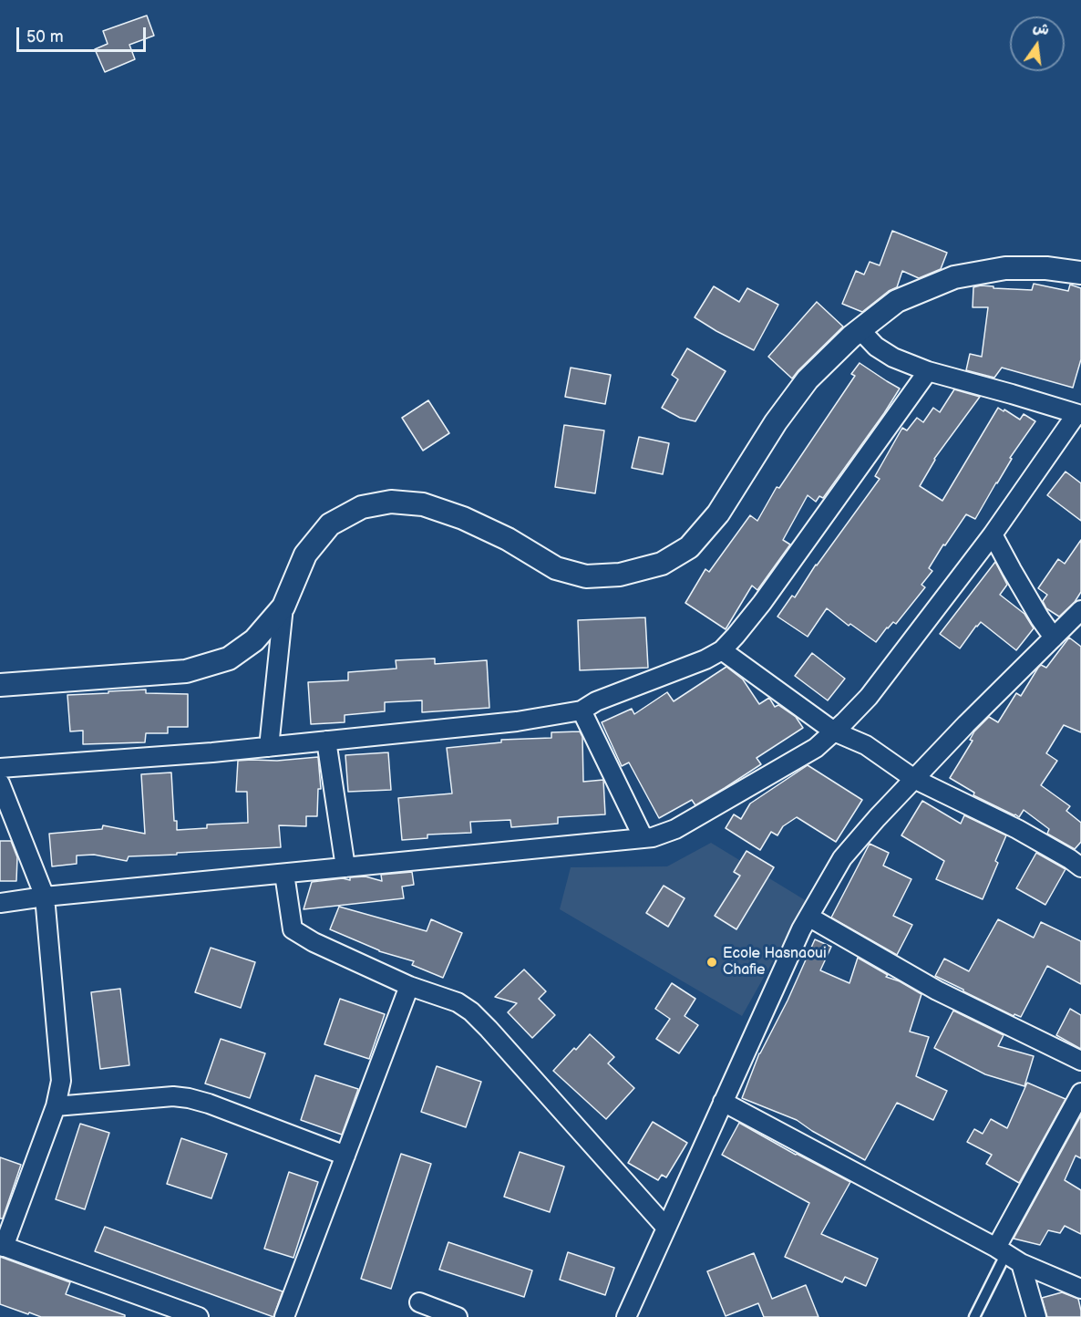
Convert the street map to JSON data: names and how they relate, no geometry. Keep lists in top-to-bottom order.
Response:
{
  "places": ["Ecole Hasnaoui Chafie"],
  "scale_bar": "50 m",
  "north": "top"
}
